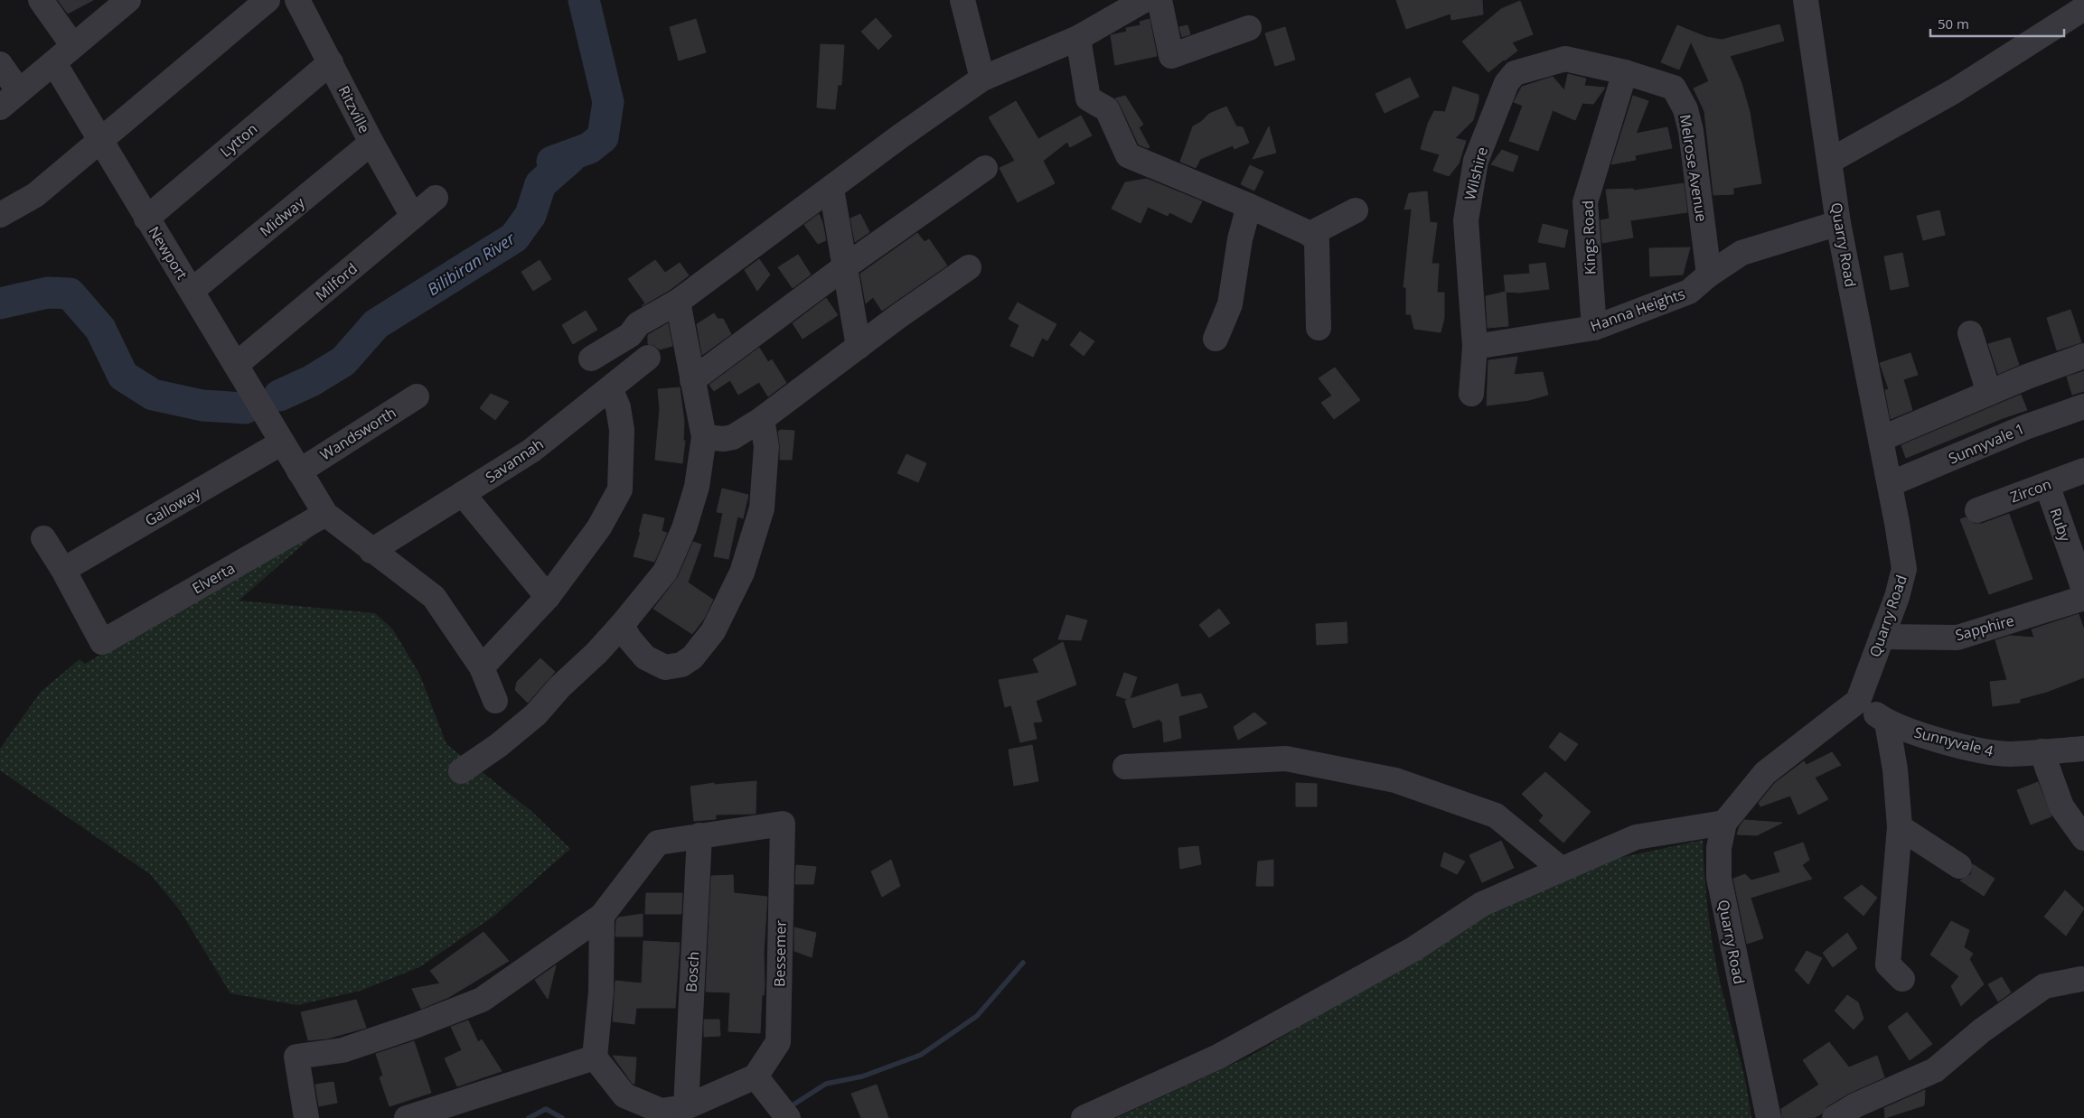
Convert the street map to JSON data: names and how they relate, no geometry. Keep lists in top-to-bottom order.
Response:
{
  "streets": {
    "street": [
      "Ritzville",
      "Lytton",
      "Melrose Avenue",
      "Wilshire",
      "Midway",
      "Kings Road",
      "Quarry Road",
      "Newport",
      "Milford",
      "Hanna Heights",
      "Wandsworth",
      "Sunnyvale 1",
      "Savannah",
      "Zircon",
      "Galloway",
      "Ruby",
      "Elverta",
      "Sapphire",
      "Sunnyvale 4",
      "Bessemer",
      "Bosch"
    ]
  },
  "crossings": [
    ["Ritzville", "Lytton"],
    ["Ritzville", "Midway"],
    ["Ritzville", "Milford"],
    ["Lytton", "Newport"],
    ["Melrose Avenue", "Wilshire"],
    ["Melrose Avenue", "Kings Road"],
    ["Melrose Avenue", "Hanna Heights"],
    ["Wilshire", "Kings Road"],
    ["Wilshire", "Hanna Heights"],
    ["Midway", "Newport"],
    ["Kings Road", "Hanna Heights"],
    ["Quarry Road", "Hanna Heights"],
    ["Quarry Road", "Sunnyvale 1"],
    ["Quarry Road", "Sapphire"],
    ["Quarry Road", "Sunnyvale 4"],
    ["Newport", "Milford"],
    ["Newport", "Wandsworth"],
    ["Newport", "Savannah"],
    ["Newport", "Galloway"],
    ["Newport", "Elverta"],
    ["Zircon", "Ruby"],
    ["Galloway", "Elverta"],
    ["Bessemer", "Bosch"]
  ],
  "water": ["Bilibiran River"],
  "scale_bar": "50 m"
}
